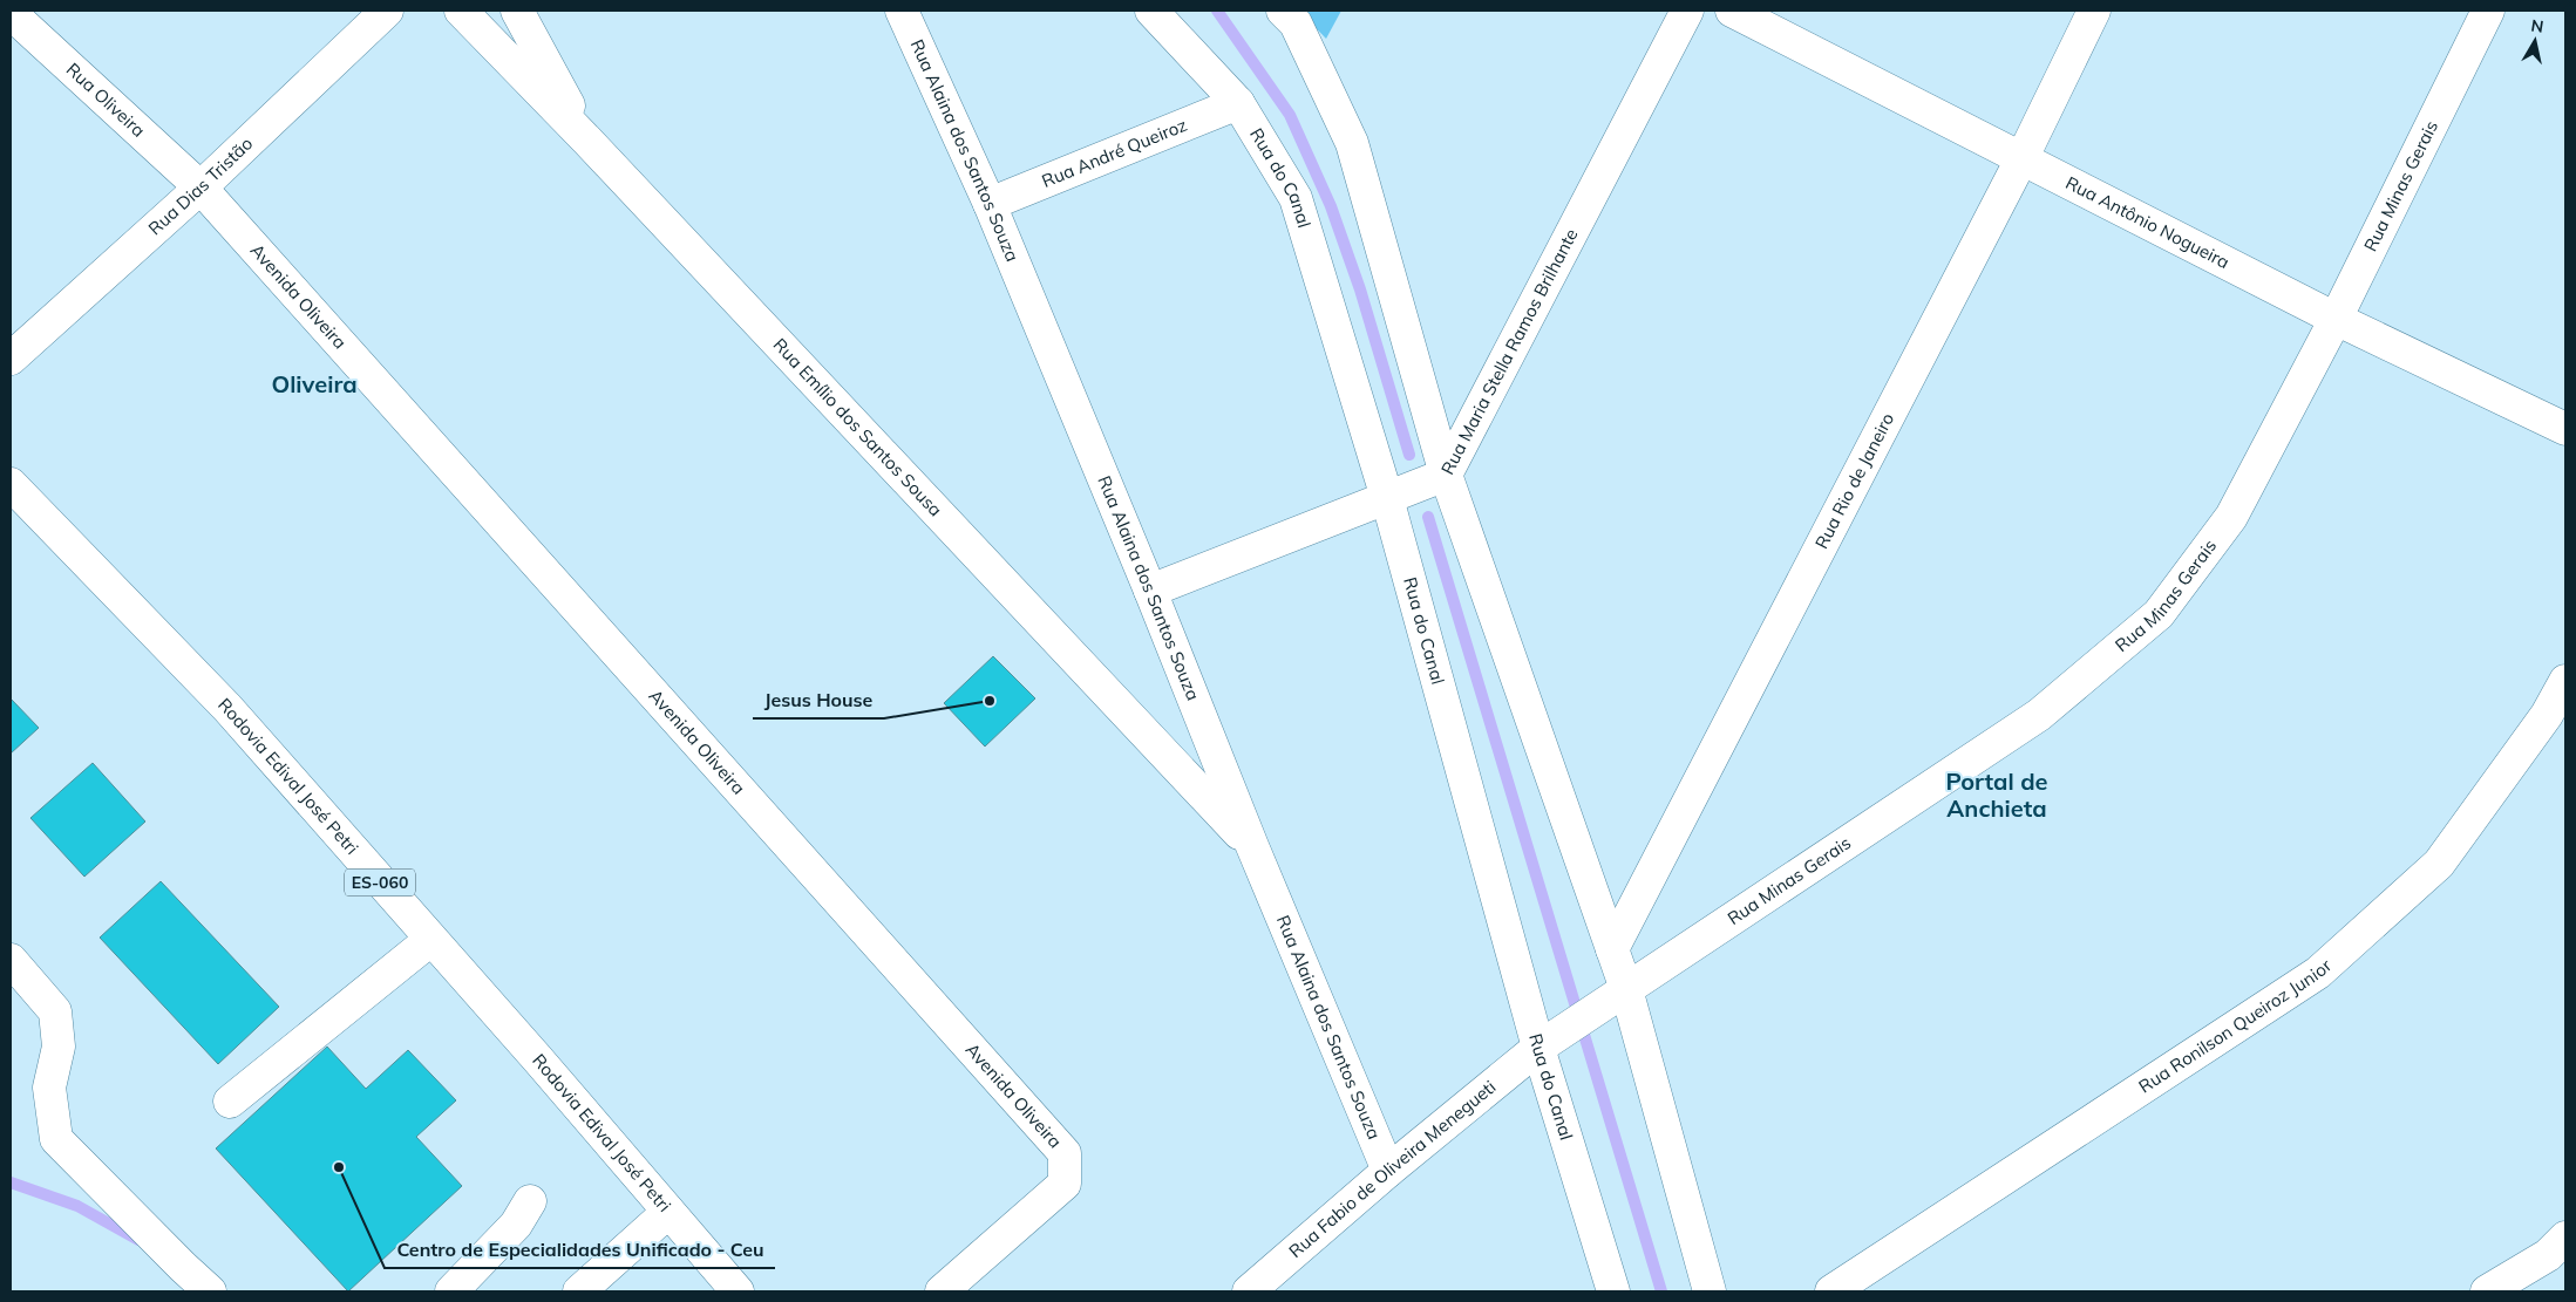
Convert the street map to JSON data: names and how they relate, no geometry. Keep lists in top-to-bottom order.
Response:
{
  "streets": {
    "street": [
      "Rua Oliveira",
      "Rua Alaina dos Santos Souza",
      "Rua André Queiroz",
      "Rua do Canal",
      "Rua Dias Tristão",
      "Rua Minas Gerais",
      "Rua Antônio Nogueira",
      "Avenida Oliveira",
      "Rua Maria Stella Ramos Brilhante",
      "Rua Emílio dos Santos Sousa",
      "Rua Rio de Janeiro",
      "Rodovia Edival José Petri",
      "ES-060",
      "Rua Ronilson Queiroz Junior",
      "Rua Fabio de Oliveira Menegueti"
    ]
  },
  "crossings": [
    ["Rua Oliveira", "Rua Dias Tristão"],
    ["Rua Oliveira", "Avenida Oliveira"],
    ["Rua Alaina dos Santos Souza", "Rua André Queiroz"],
    ["Rua Alaina dos Santos Souza", "Rua Maria Stella Ramos Brilhante"],
    ["Rua Alaina dos Santos Souza", "Rua Emílio dos Santos Sousa"],
    ["Rua Alaina dos Santos Souza", "Rua Fabio de Oliveira Menegueti"],
    ["Rua André Queiroz", "Rua do Canal"],
    ["Rua do Canal", "Rua Minas Gerais"],
    ["Rua do Canal", "Rua Maria Stella Ramos Brilhante"],
    ["Rua do Canal", "Rua Fabio de Oliveira Menegueti"],
    ["Rua Dias Tristão", "Avenida Oliveira"],
    ["Rua Minas Gerais", "Rua Antônio Nogueira"],
    ["Rua Minas Gerais", "Rua Fabio de Oliveira Menegueti"],
    ["Rua Antônio Nogueira", "Rua Rio de Janeiro"]
  ],
  "districts": ["Oliveira", "Portal de Anchieta"],
  "places": ["Jesus House", "Centro de Especialidades Unificado - Ceu"],
  "north": "top"
}
